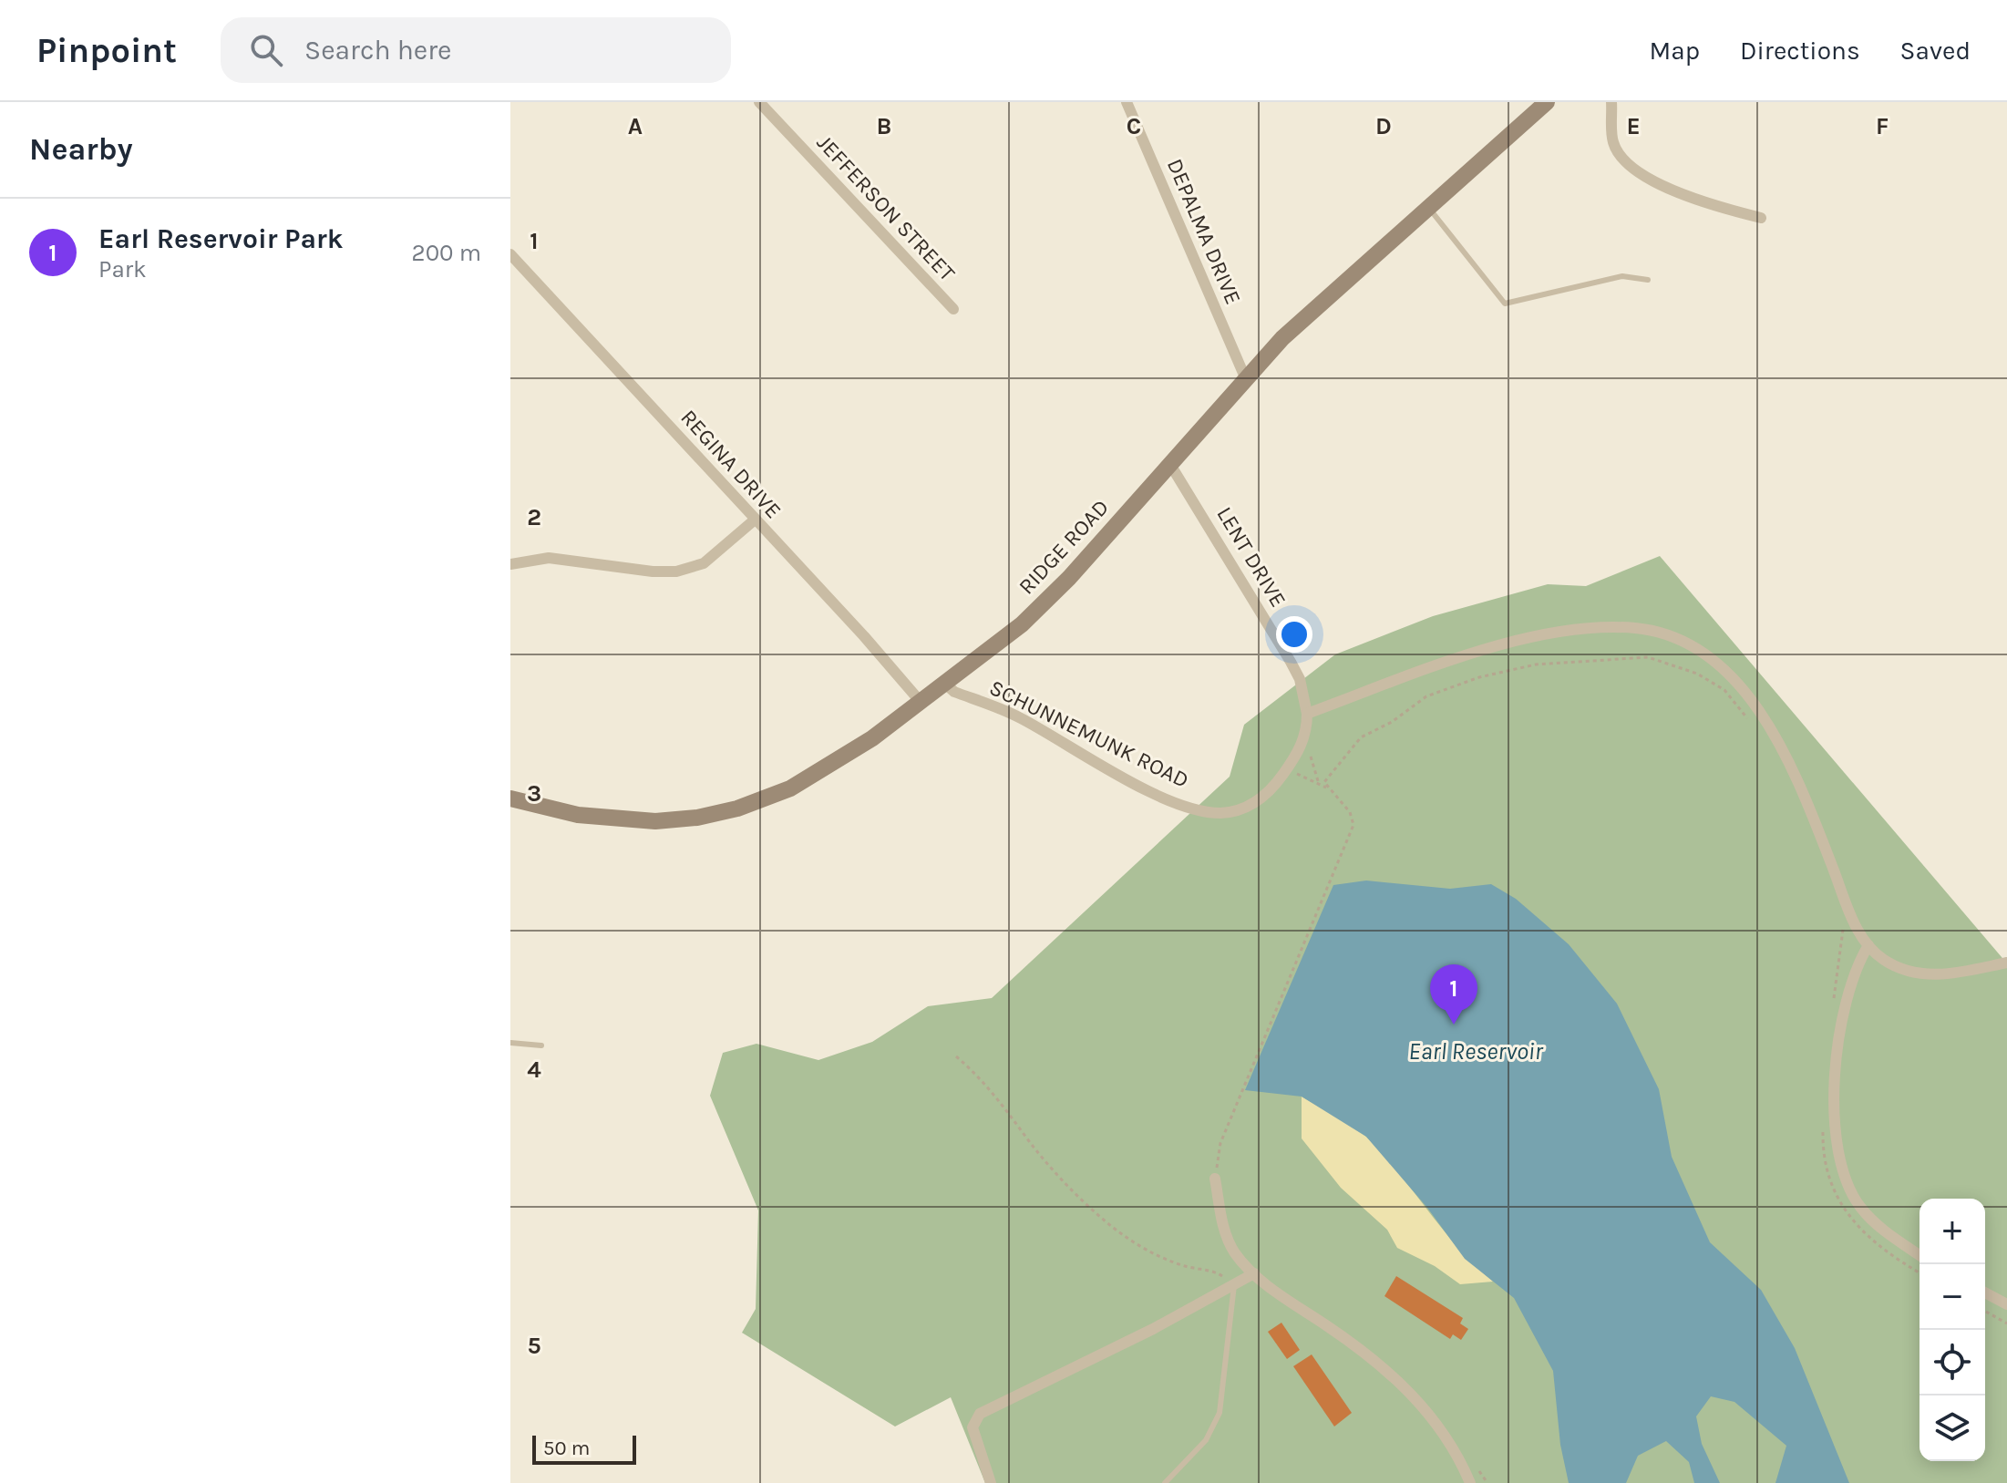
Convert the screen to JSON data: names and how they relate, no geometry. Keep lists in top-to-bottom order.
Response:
{
  "streets": {
    "street": [
      "JEFFERSON STREET",
      "DEPALMA DRIVE",
      "REGINA DRIVE",
      "RIDGE ROAD",
      "LENT DRIVE",
      "SCHUNNEMUNK ROAD"
    ]
  },
  "crossings": [
    ["DEPALMA DRIVE", "RIDGE ROAD"],
    ["REGINA DRIVE", "RIDGE ROAD"],
    ["RIDGE ROAD", "LENT DRIVE"],
    ["RIDGE ROAD", "SCHUNNEMUNK ROAD"],
    ["LENT DRIVE", "SCHUNNEMUNK ROAD"]
  ],
  "water": ["Earl Reservoir"],
  "scale_bar": "50 m",
  "page": {
    "header": "Pinpoint",
    "search": "Search here",
    "nav": ["Map", "Directions", "Saved"],
    "heading": "Nearby",
    "list": [
      {
        "mark": "1",
        "name": "Earl Reservoir Park",
        "note": "Park",
        "value": "200 m"
      }
    ],
    "pins": "1",
    "map_buttons": ["+", "−"],
    "scale": "50 m"
  },
  "grid": {
    "columns": [
      "A",
      "B",
      "C",
      "D",
      "E",
      "F"
    ],
    "rows": [
      "1",
      "2",
      "3",
      "4",
      "5"
    ]
  }
}
